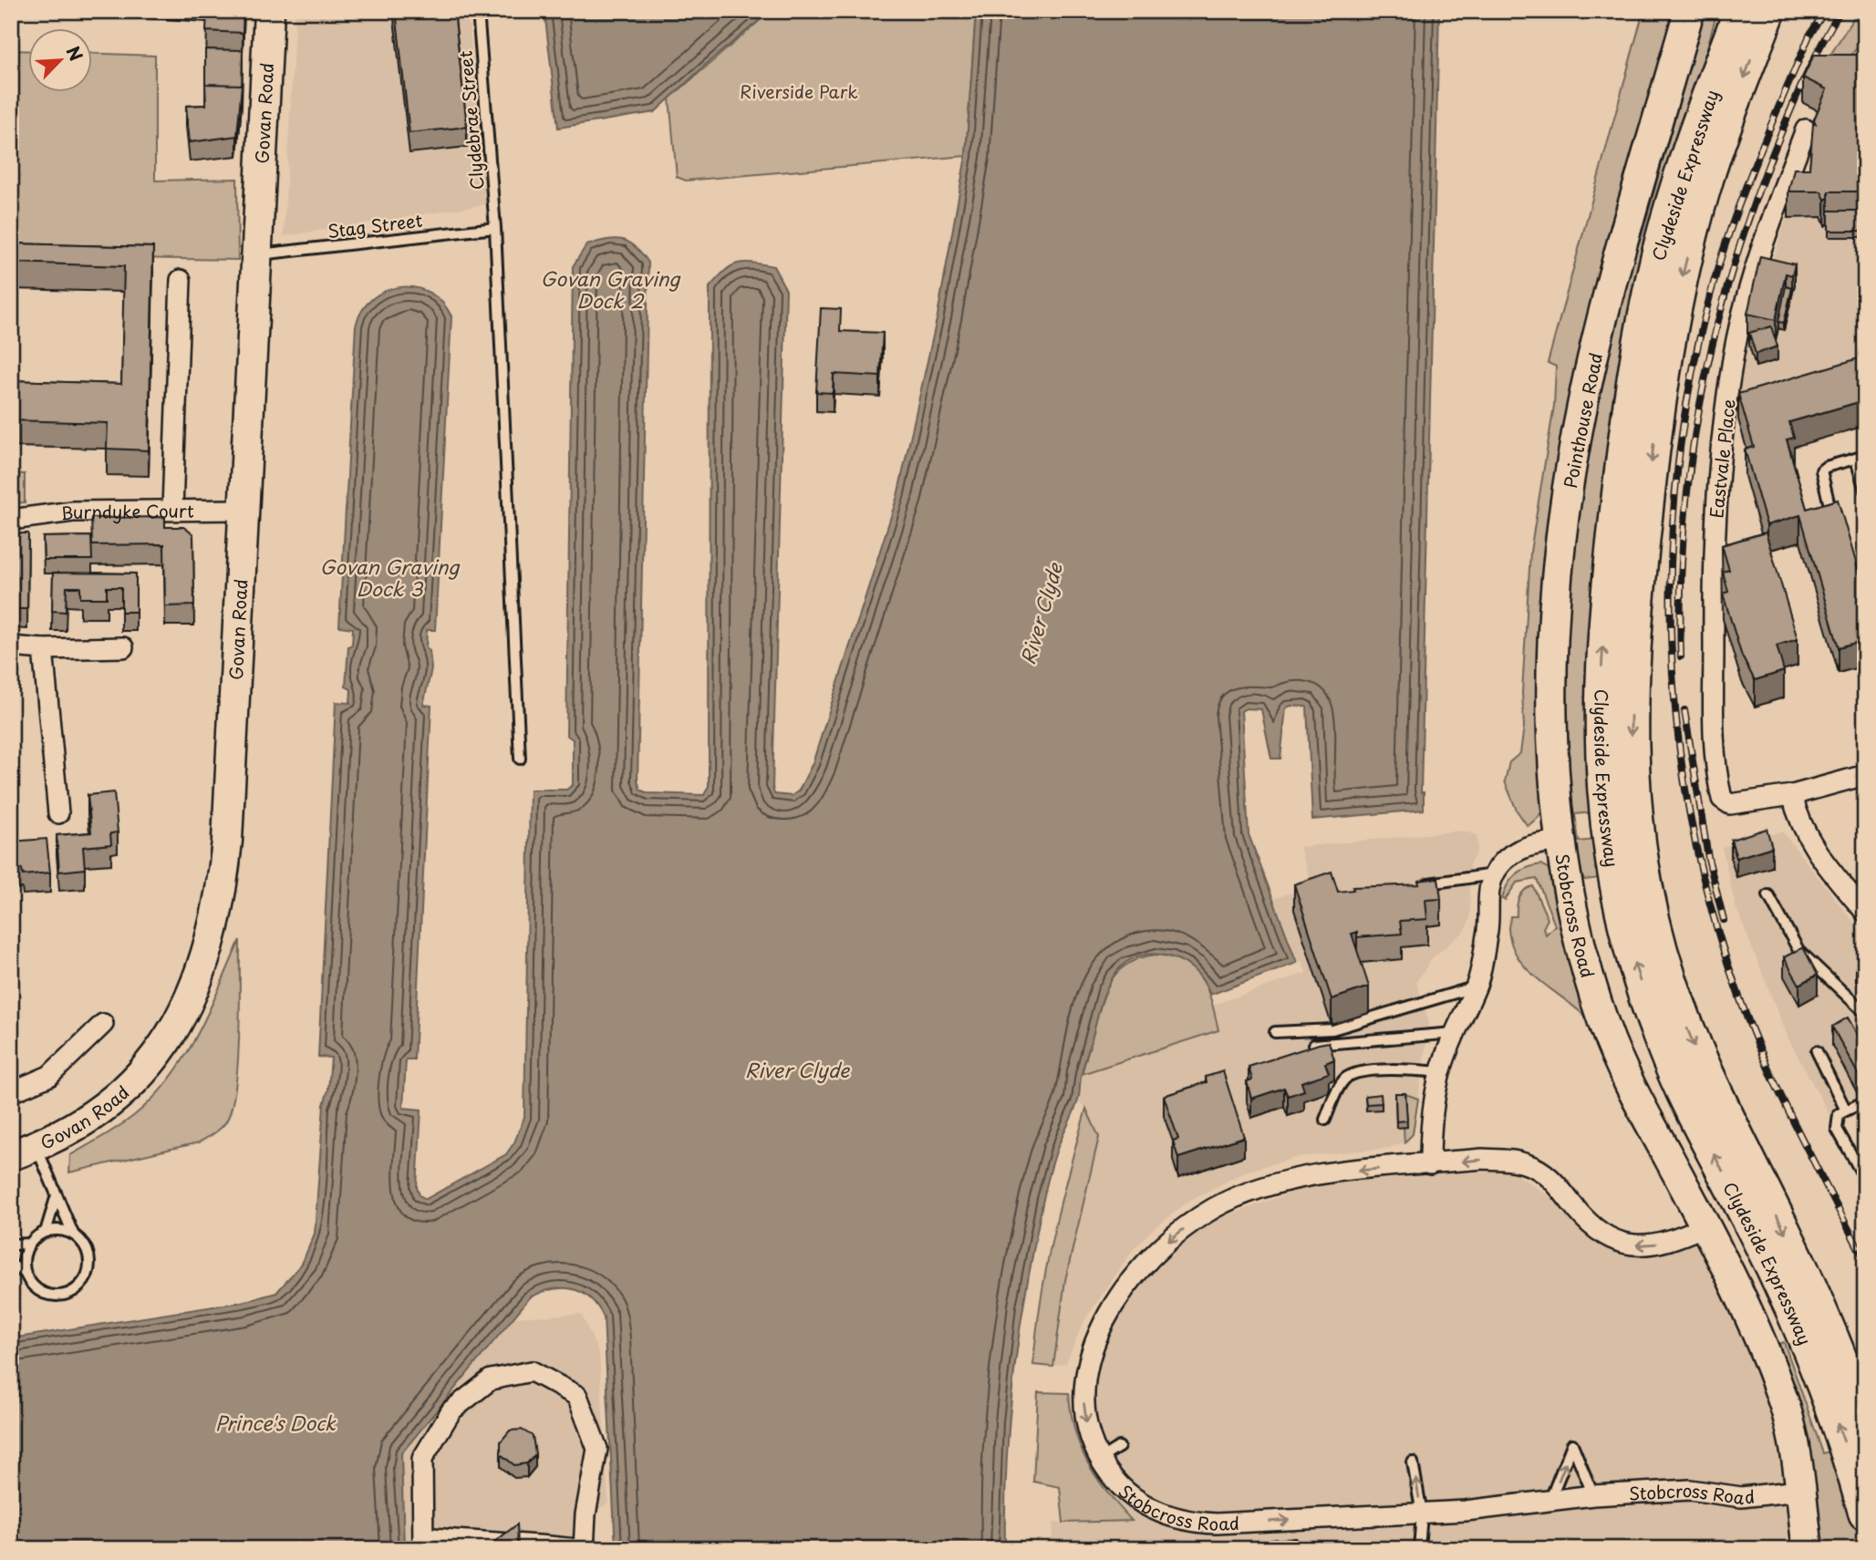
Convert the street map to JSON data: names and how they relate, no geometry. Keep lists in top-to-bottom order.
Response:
{
  "streets": {
    "main road": ["Clydeside Expressway"],
    "street": [
      "Govan Road",
      "Pointhouse Road",
      "Eastvale Place",
      "Burndyke Court",
      "Stobcross Road"
    ],
    "lane": ["Clydebrae Street", "Stag Street"]
  },
  "crossings": [
    ["Govan Road", "Stag Street"],
    ["Govan Road", "Burndyke Court"],
    ["Clydebrae Street", "Stag Street"],
    ["Pointhouse Road", "Stobcross Road"]
  ],
  "water": [
    "Govan Graving Dock 2",
    "Govan Graving Dock 3",
    "River Clyde",
    "Prince's Dock"
  ],
  "parks": ["Riverside Park"],
  "north": "top right"
}
